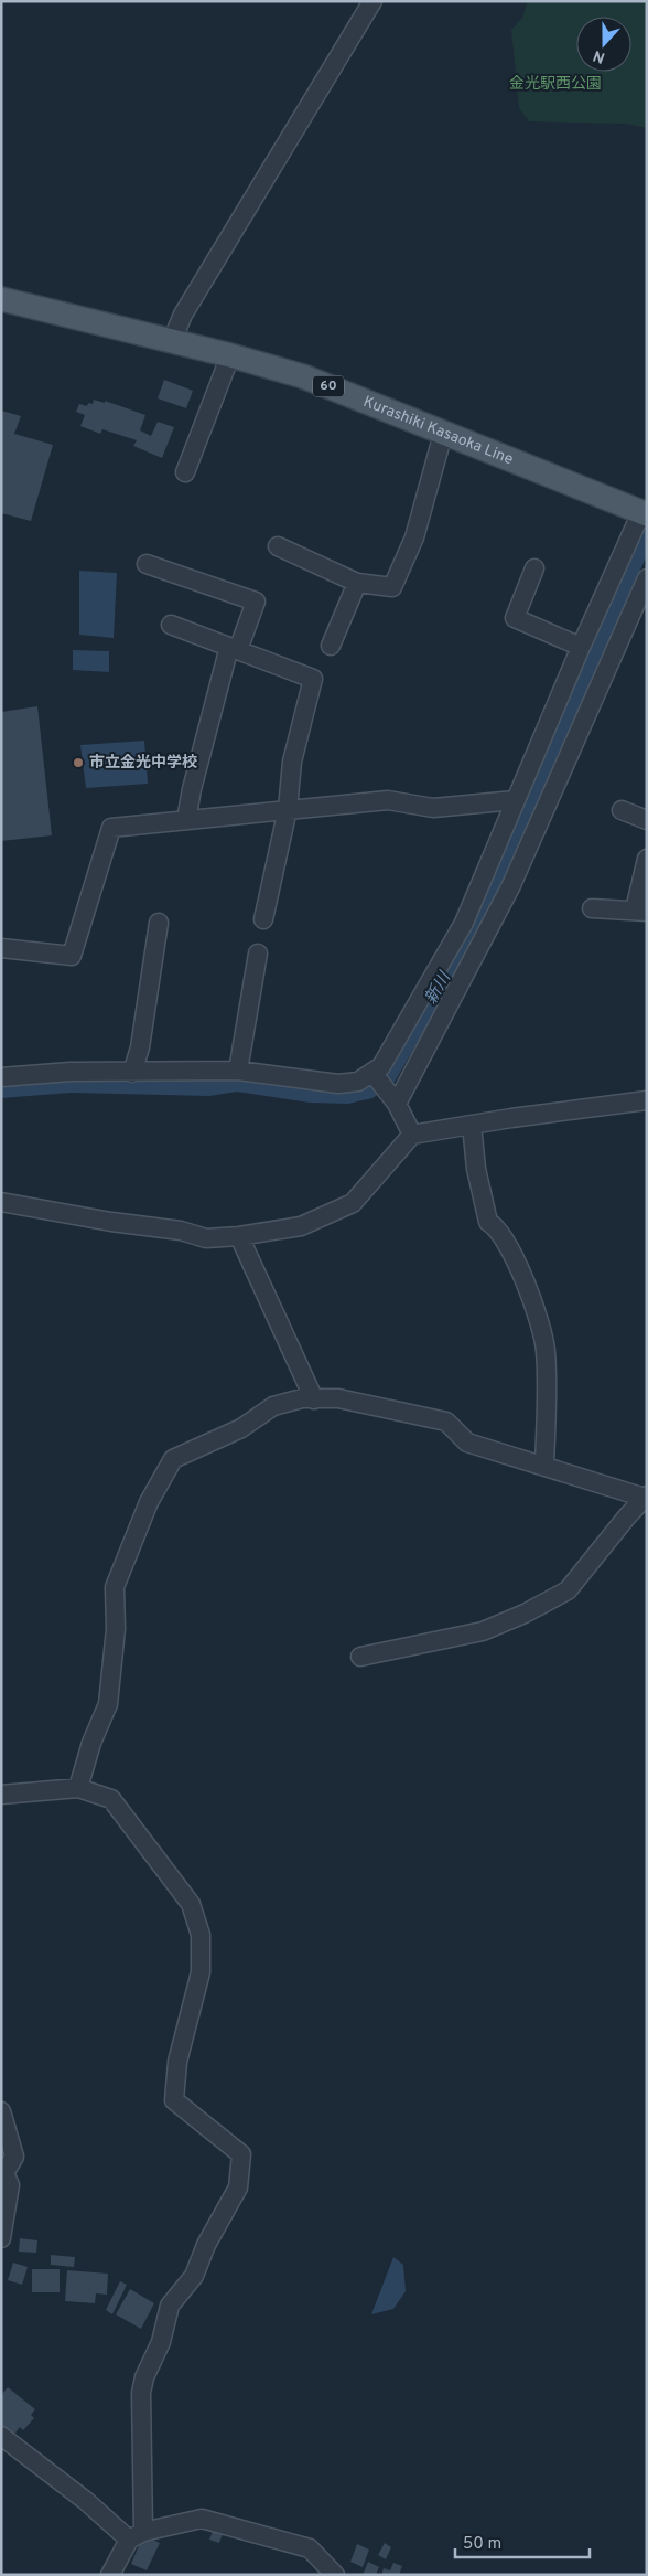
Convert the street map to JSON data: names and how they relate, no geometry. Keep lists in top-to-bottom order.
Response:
{
  "streets": {
    "main road": ["60", "Kurashiki Kasaoka Line"]
  },
  "water": ["新川"],
  "parks": ["金光駅西公園"],
  "places": ["市立金光中学校"],
  "scale_bar": "50 m",
  "north": "bottom"
}
